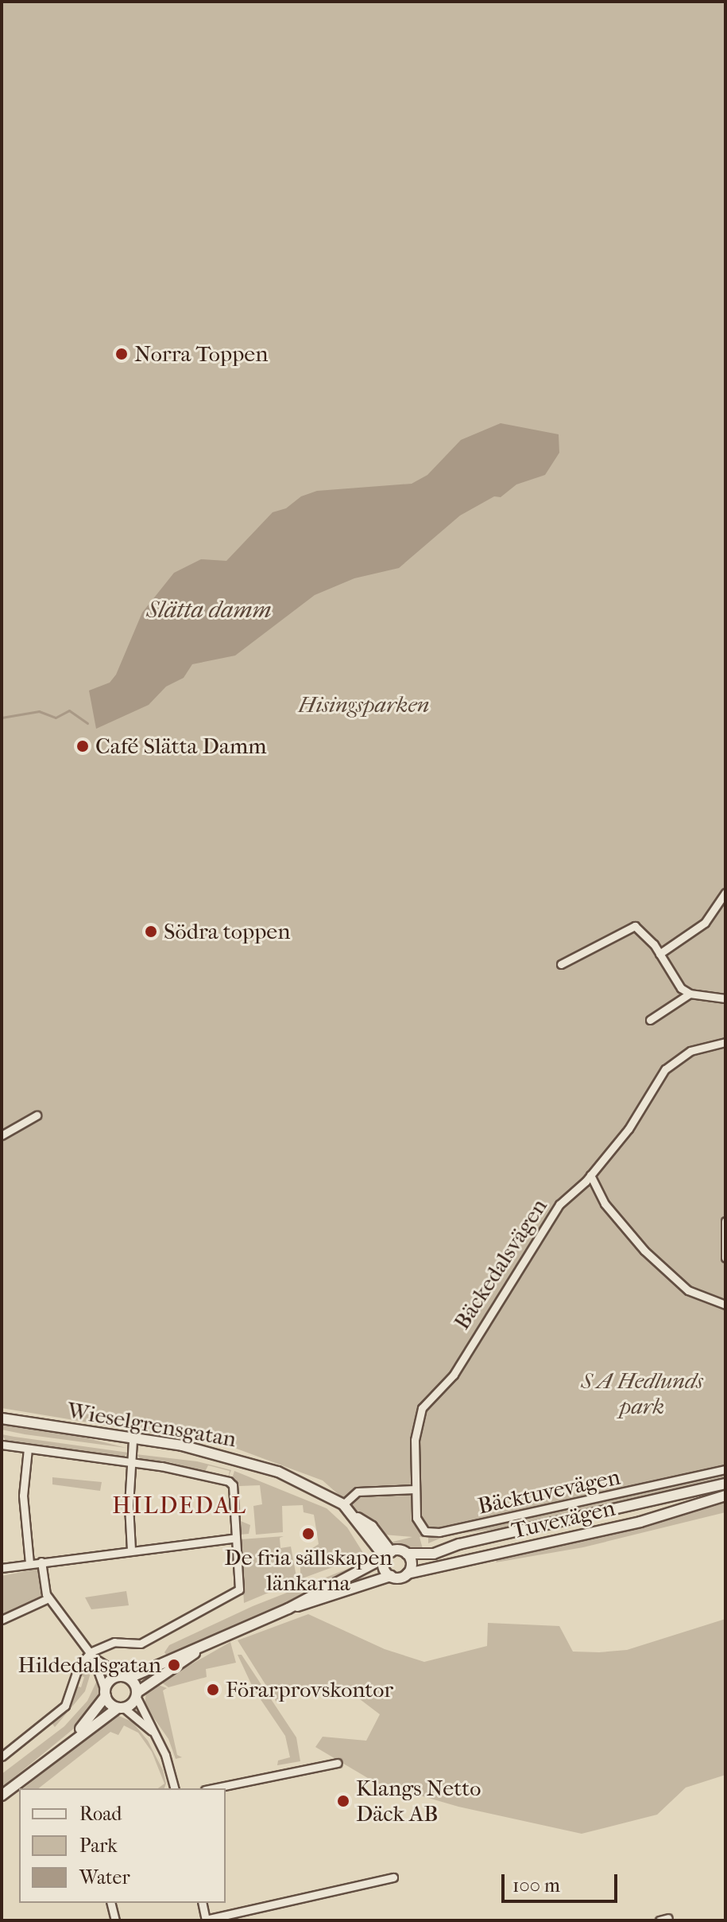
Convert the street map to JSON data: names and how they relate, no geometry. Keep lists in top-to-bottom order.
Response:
{
  "streets": {
    "main road": ["Wieselgrensgatan", "Tuvevägen"],
    "street": ["Bäckedalsvägen", "Bäcktuvevägen"]
  },
  "crossings": [
    ["Bäckedalsvägen", "Bäcktuvevägen"],
    ["Wieselgrensgatan", "Tuvevägen"]
  ],
  "districts": ["HILDEDAL"],
  "water": ["Slätta damm"],
  "parks": ["Hisingsparken", "S A Hedlunds park"],
  "places": [
    "Norra Toppen",
    "Café Slätta Damm",
    "Södra toppen",
    "De fria sällskapen länkarna",
    "Hildedalsgatan",
    "Förarprovskontor",
    "Klangs Netto Däck AB"
  ],
  "legend": ["Road", "Park", "Water"],
  "scale_bar": "100 m"
}
